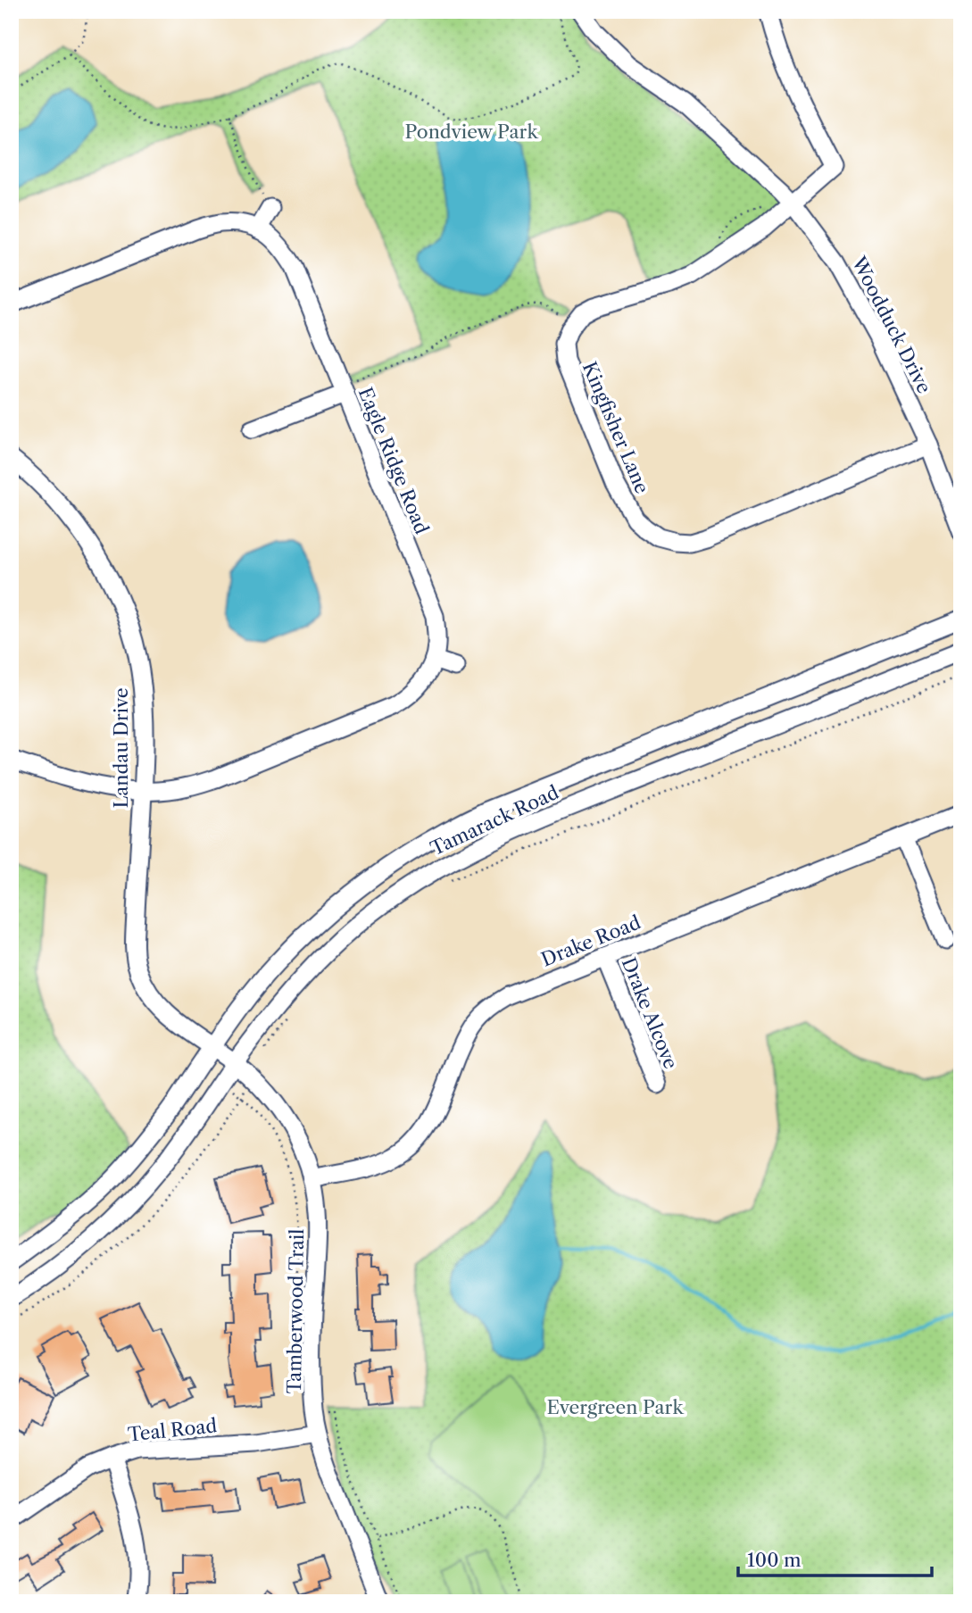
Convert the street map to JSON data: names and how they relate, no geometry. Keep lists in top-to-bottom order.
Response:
{
  "streets": {
    "street": [
      "Woodduck Drive",
      "Kingfisher Lane",
      "Eagle Ridge Road",
      "Landau Drive",
      "Tamarack Road",
      "Drake Road",
      "Drake Alcove",
      "Tamberwood Trail",
      "Teal Road"
    ]
  },
  "crossings": [
    ["Woodduck Drive", "Kingfisher Lane"],
    ["Eagle Ridge Road", "Landau Drive"],
    ["Landau Drive", "Tamarack Road"],
    ["Landau Drive", "Tamberwood Trail"],
    ["Tamarack Road", "Tamberwood Trail"],
    ["Drake Road", "Drake Alcove"],
    ["Drake Road", "Tamberwood Trail"],
    ["Tamberwood Trail", "Teal Road"]
  ],
  "parks": ["Pondview Park", "Evergreen Park"],
  "scale_bar": "100 m"
}
